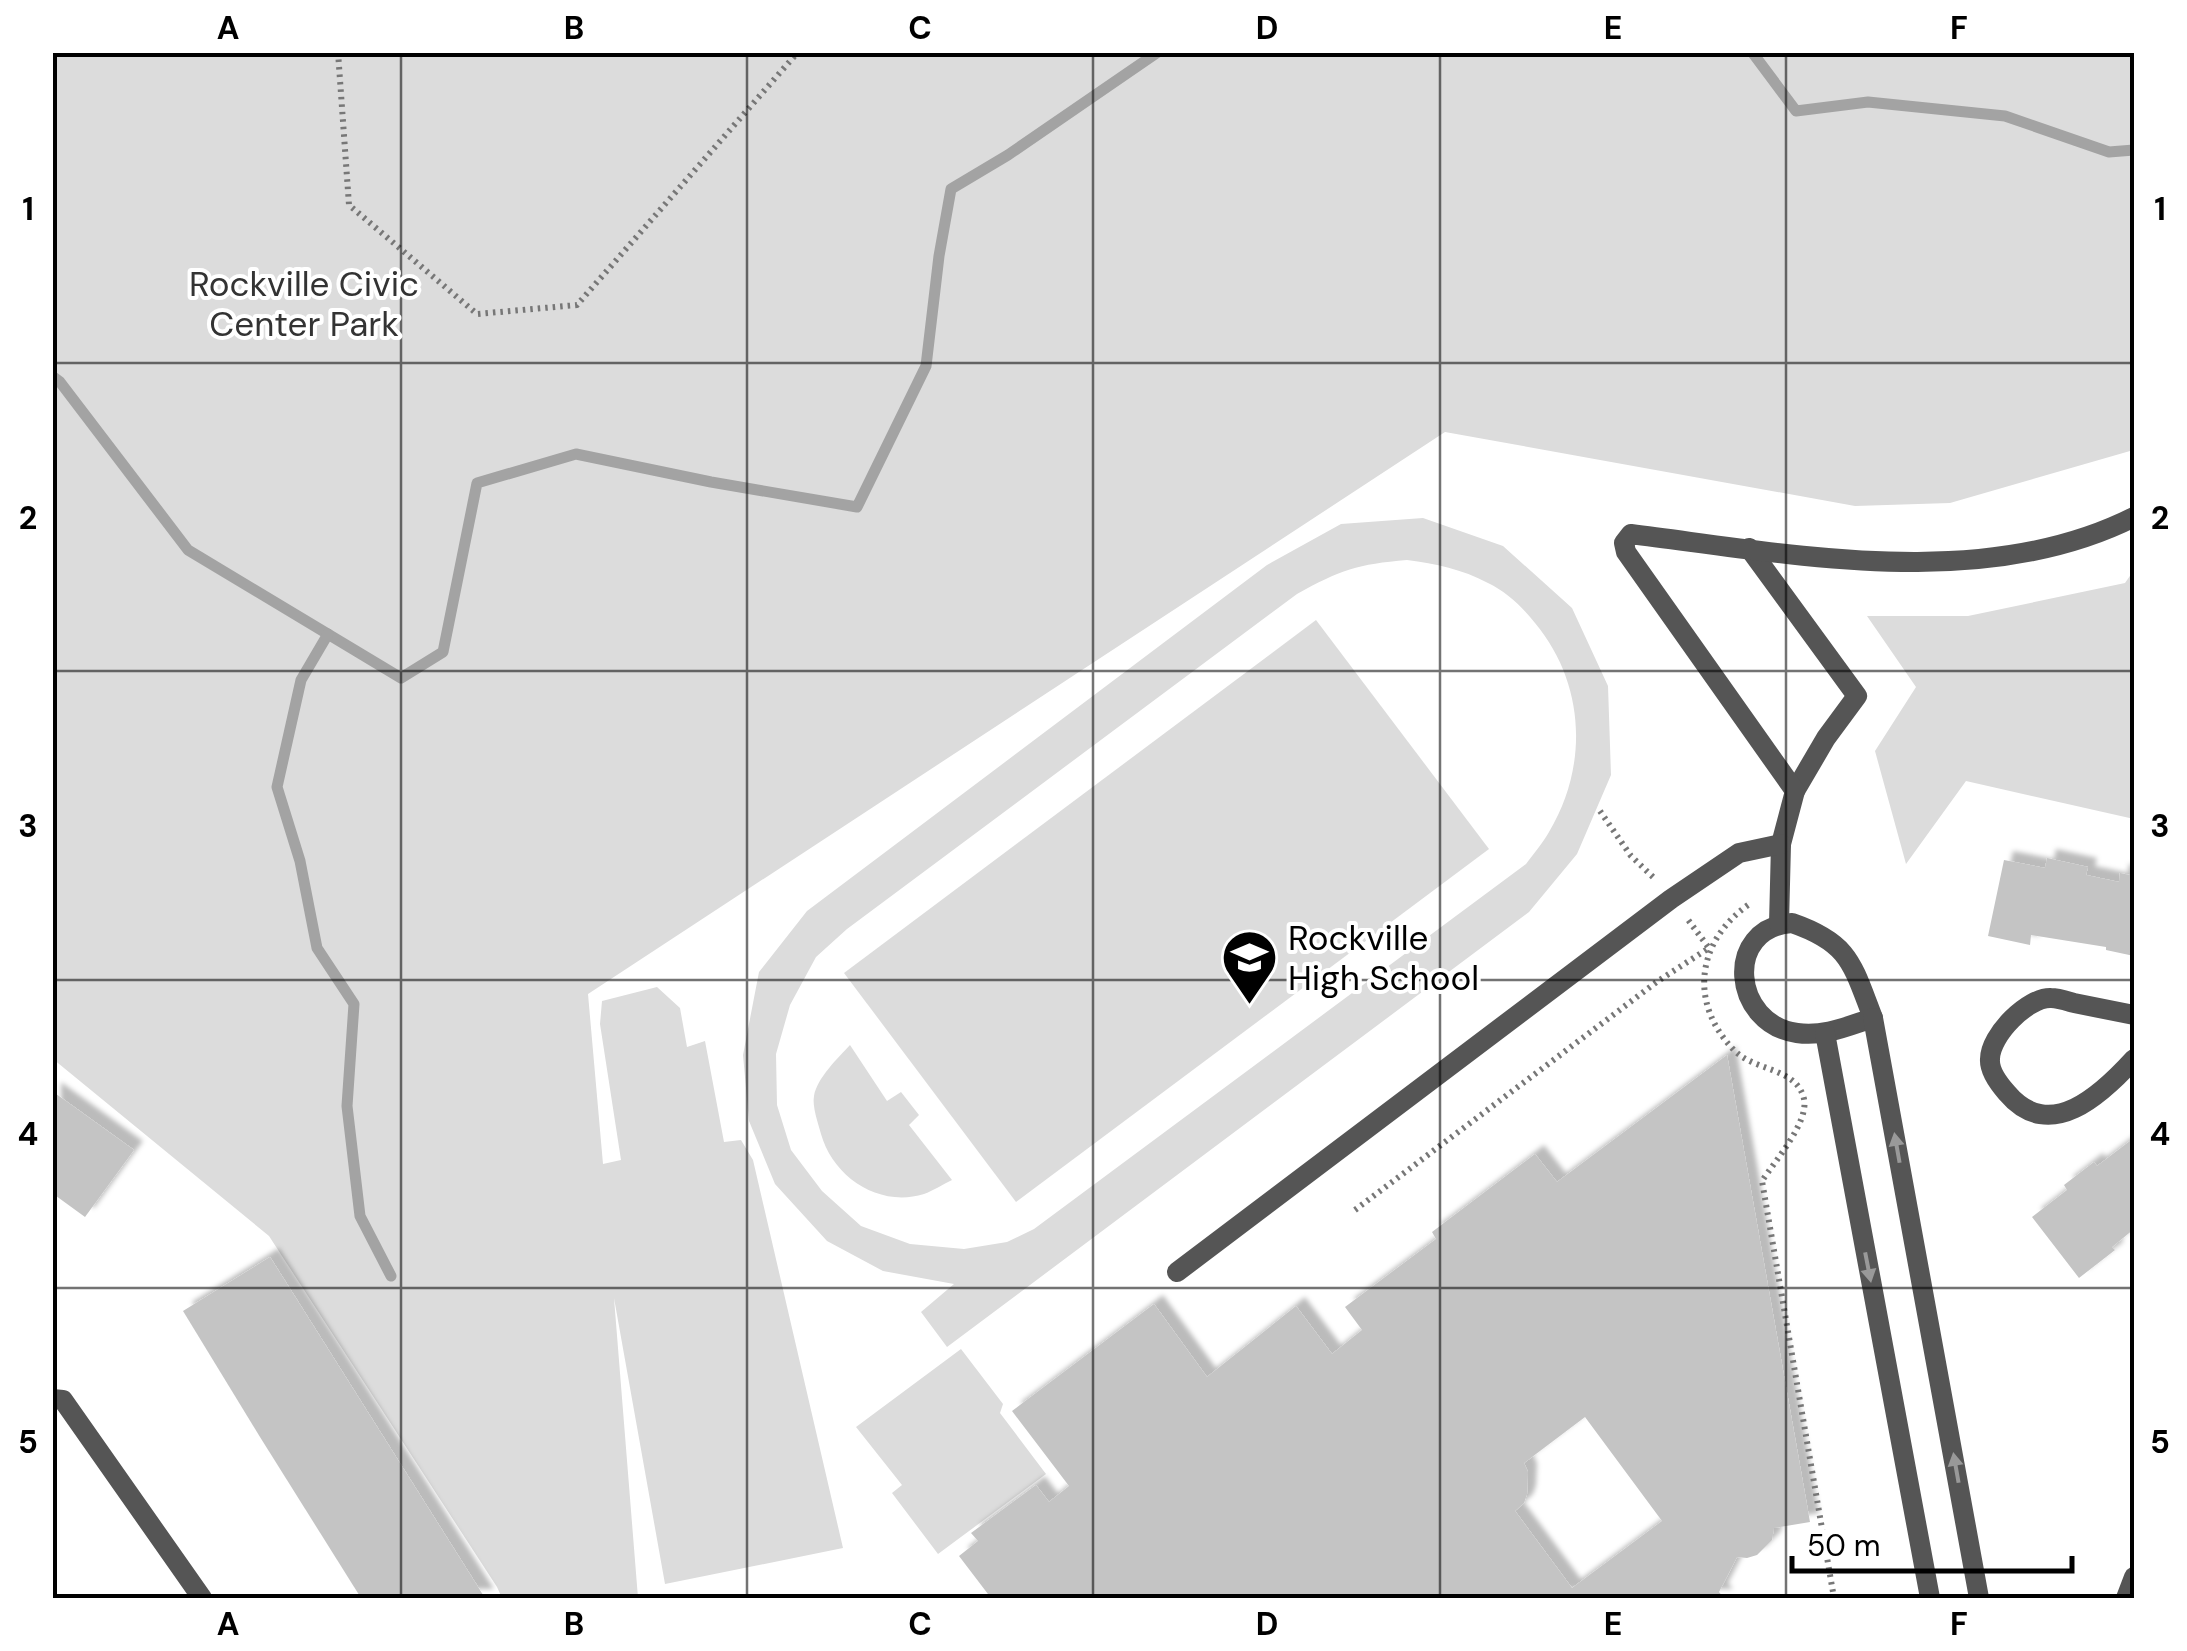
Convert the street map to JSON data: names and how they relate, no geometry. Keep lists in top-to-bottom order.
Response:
{
  "parks": ["Rockville Civic Center Park"],
  "places": {
    "school or university": ["Rockville High School"]
  },
  "scale_bar": "50 m",
  "grid": {
    "columns": [
      "A",
      "B",
      "C",
      "D",
      "E",
      "F"
    ],
    "rows": [
      "1",
      "2",
      "3",
      "4",
      "5"
    ]
  }
}
